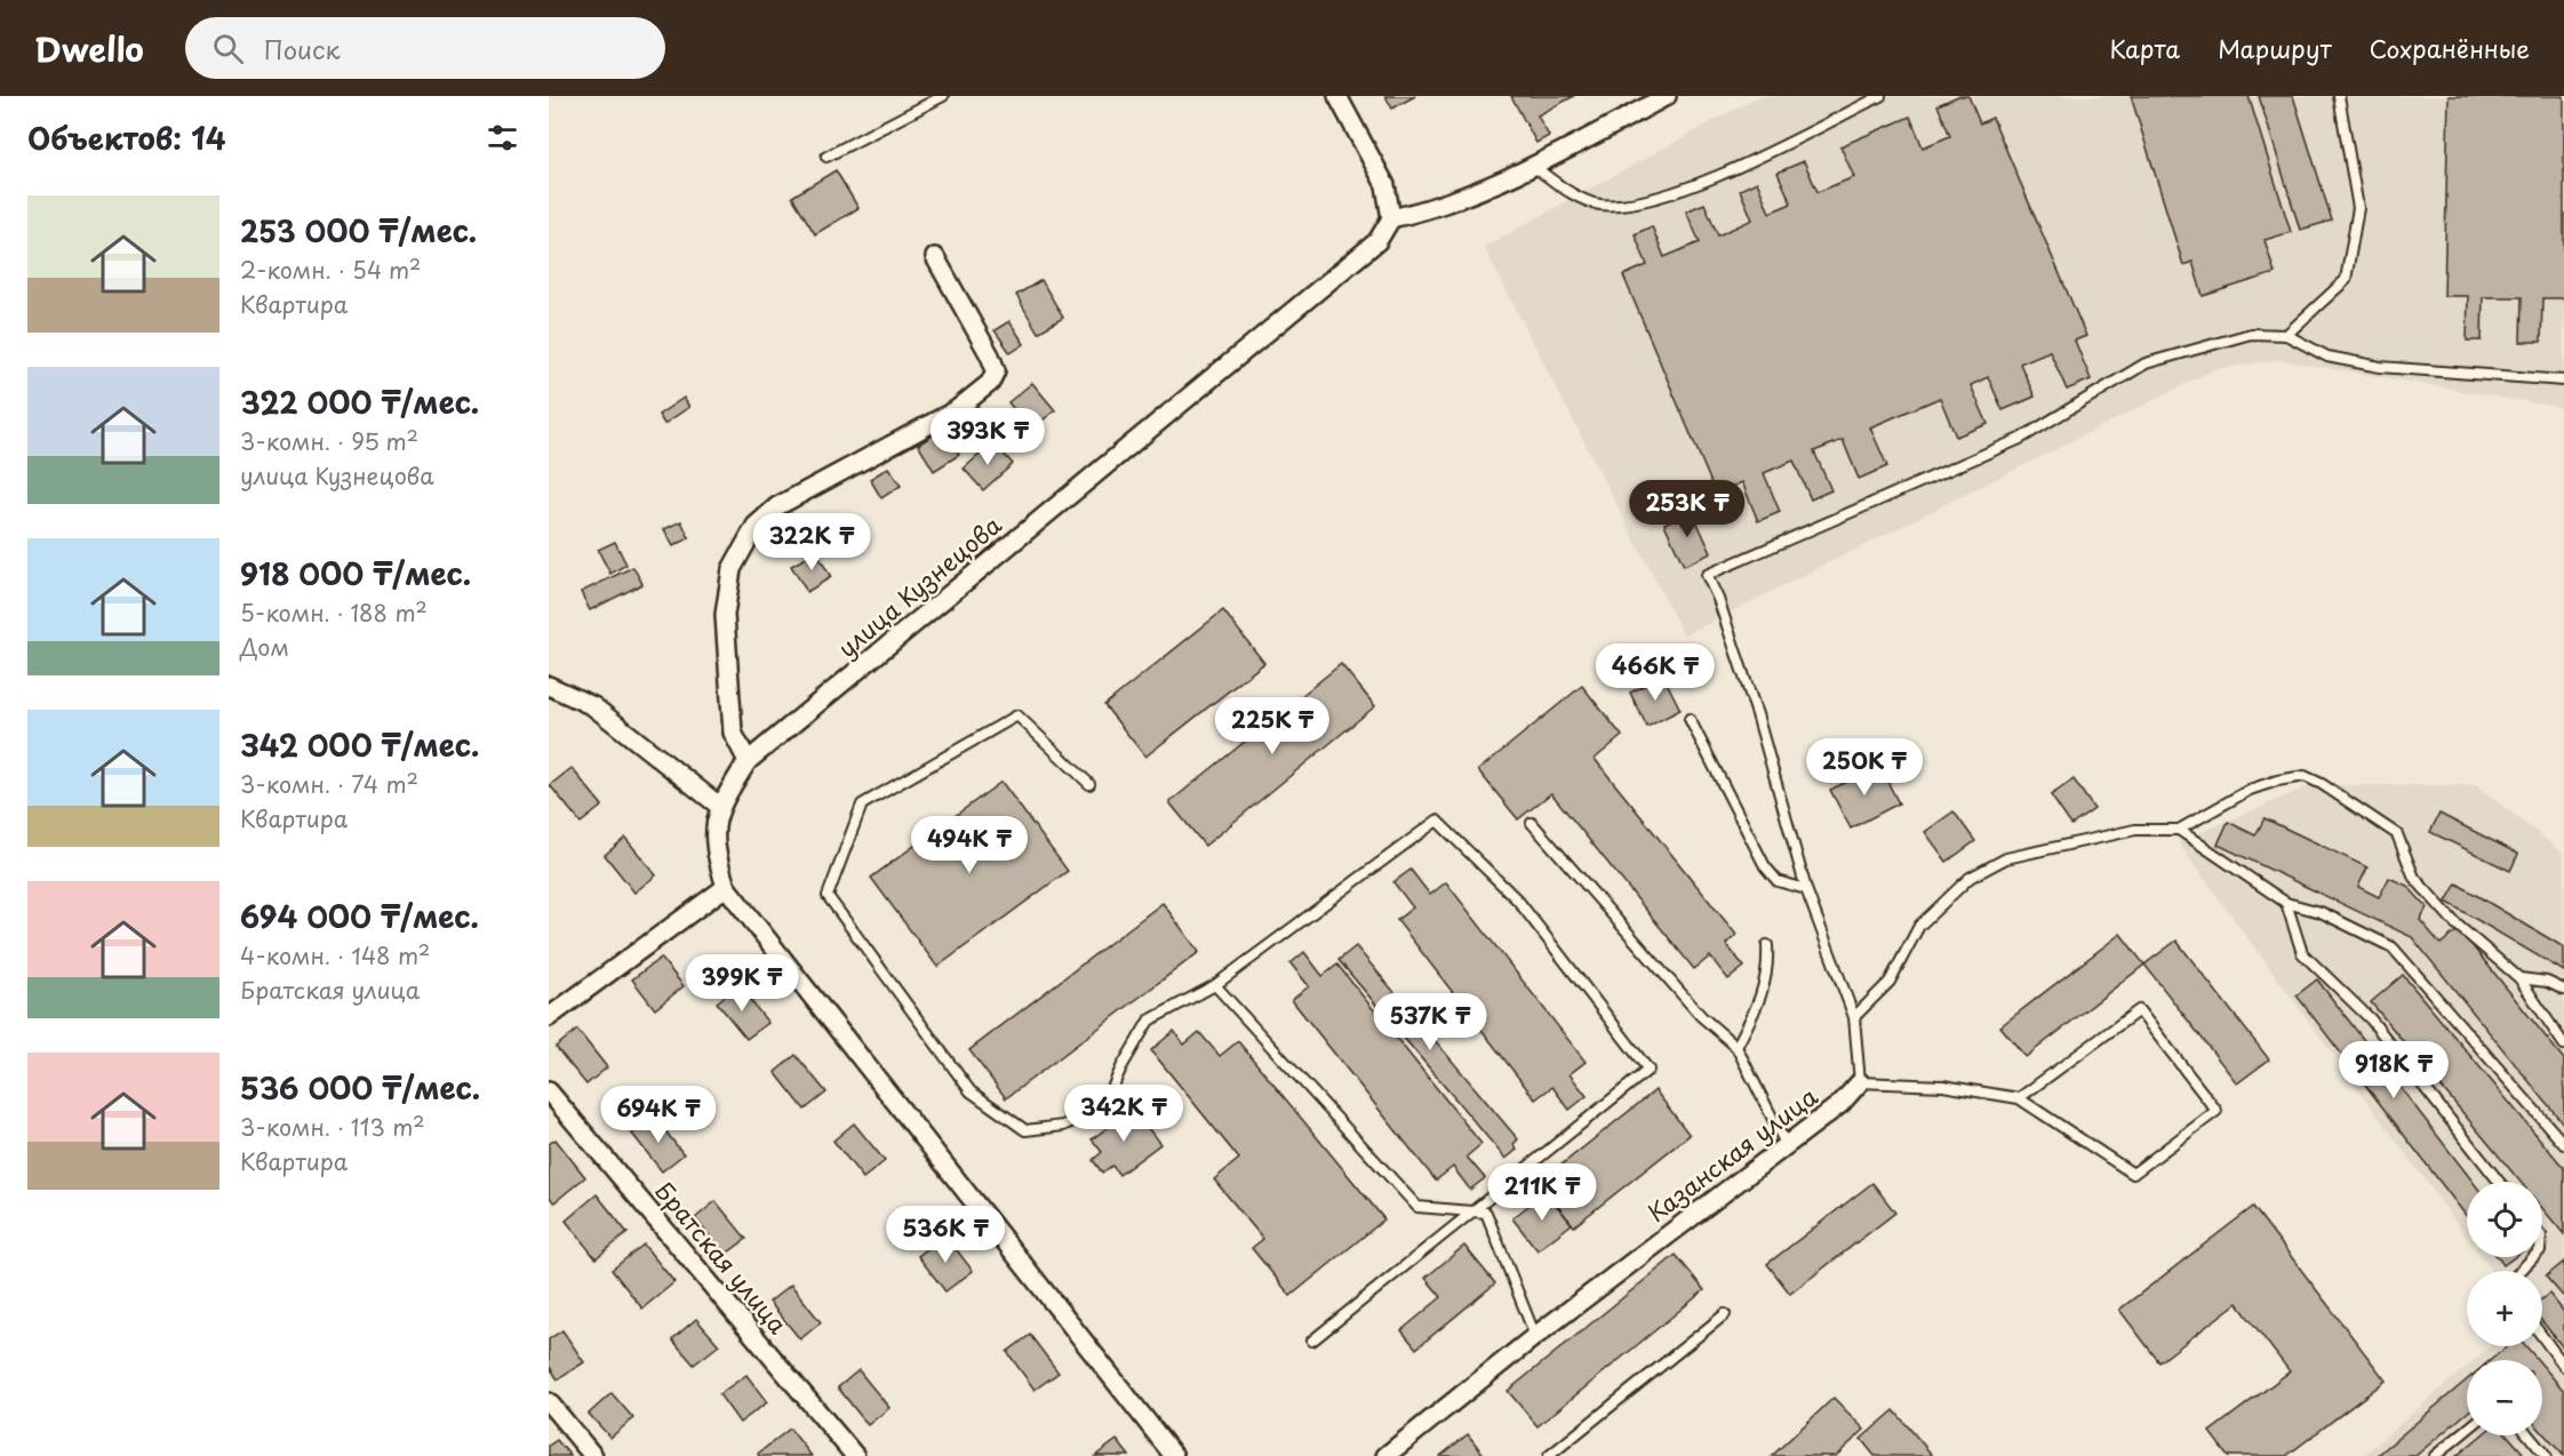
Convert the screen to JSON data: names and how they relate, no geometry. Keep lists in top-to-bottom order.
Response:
{
  "streets": {
    "street": ["улица Кузнецова", "Казанская улица", "Братская улица"]
  },
  "page": {
    "header": "Dwello",
    "search": "Поиск",
    "nav": ["Карта", "Маршрут", "Сохранённые"],
    "heading": "Объектов: 14",
    "list": [
      {
        "name": "253 000 ₸/мес.",
        "note": "2-комн. · 54 m² · Квартира"
      },
      {
        "name": "322 000 ₸/мес.",
        "note": "3-комн. · 95 m² · улица Кузнецова"
      },
      {
        "name": "918 000 ₸/мес.",
        "note": "5-комн. · 188 m² · Дом"
      },
      {
        "name": "342 000 ₸/мес.",
        "note": "3-комн. · 74 m² · Квартира"
      },
      {
        "name": "694 000 ₸/мес.",
        "note": "4-комн. · 148 m² · Братская улица"
      },
      {
        "name": "536 000 ₸/мес.",
        "note": "3-комн. · 113 m² · Квартира"
      }
    ],
    "price": [
      "393K ₸",
      "253K ₸",
      "322K ₸",
      "466K ₸",
      "225K ₸",
      "250K ₸",
      "494K ₸",
      "399K ₸",
      "537K ₸",
      "918K ₸",
      "342K ₸",
      "694K ₸",
      "211K ₸",
      "536K ₸"
    ],
    "map_buttons": ["+", "−"]
  }
}
